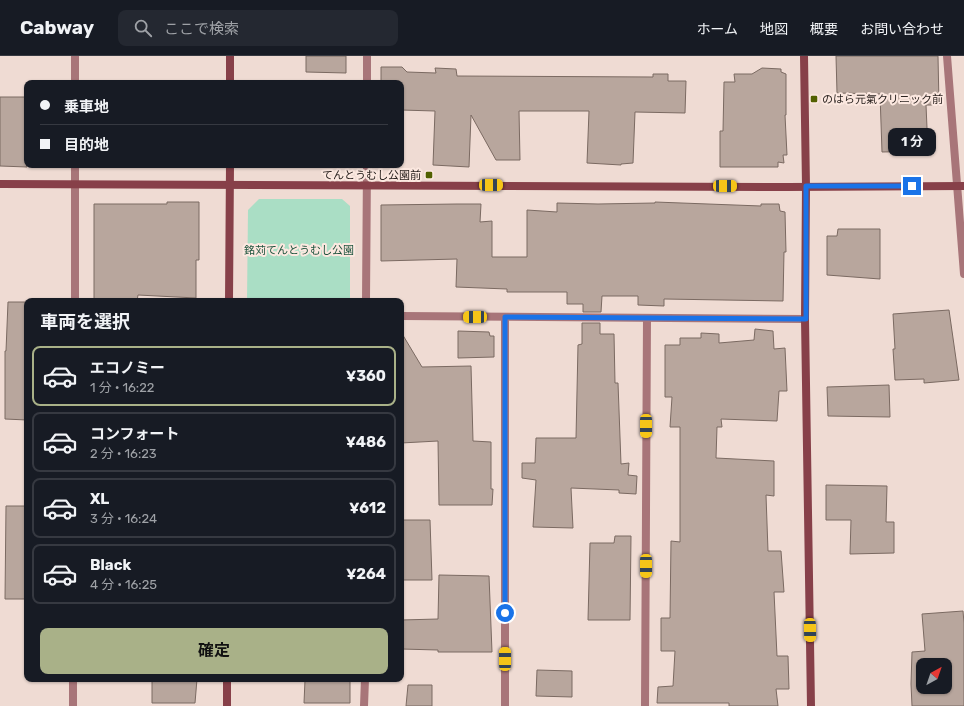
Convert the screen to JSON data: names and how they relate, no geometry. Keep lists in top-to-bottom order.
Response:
{
  "parks": ["銘苅てんとうむし公園"],
  "places": {
    "transit": ["のはら元氣クリニック前", "てんとうむし公園前"]
  },
  "north": "top right",
  "page": {
    "header": "Cabway",
    "search": "ここで検索",
    "nav": [
      "ホーム",
      "地図",
      "概要",
      "お問い合わせ"
    ],
    "banner": ["乗車地", "目的地"],
    "bubble": "1 分",
    "heading": "車両を選択",
    "list": [
      {
        "name": "エコノミー",
        "note": "1 分 · 16:22",
        "value": "¥360"
      },
      {
        "name": "コンフォート",
        "note": "2 分 · 16:23",
        "value": "¥486"
      },
      {
        "name": "XL",
        "note": "3 分 · 16:24",
        "value": "¥612"
      },
      {
        "name": "Black",
        "note": "4 分 · 16:25",
        "value": "¥264"
      }
    ],
    "buttons": "確定"
  }
}
